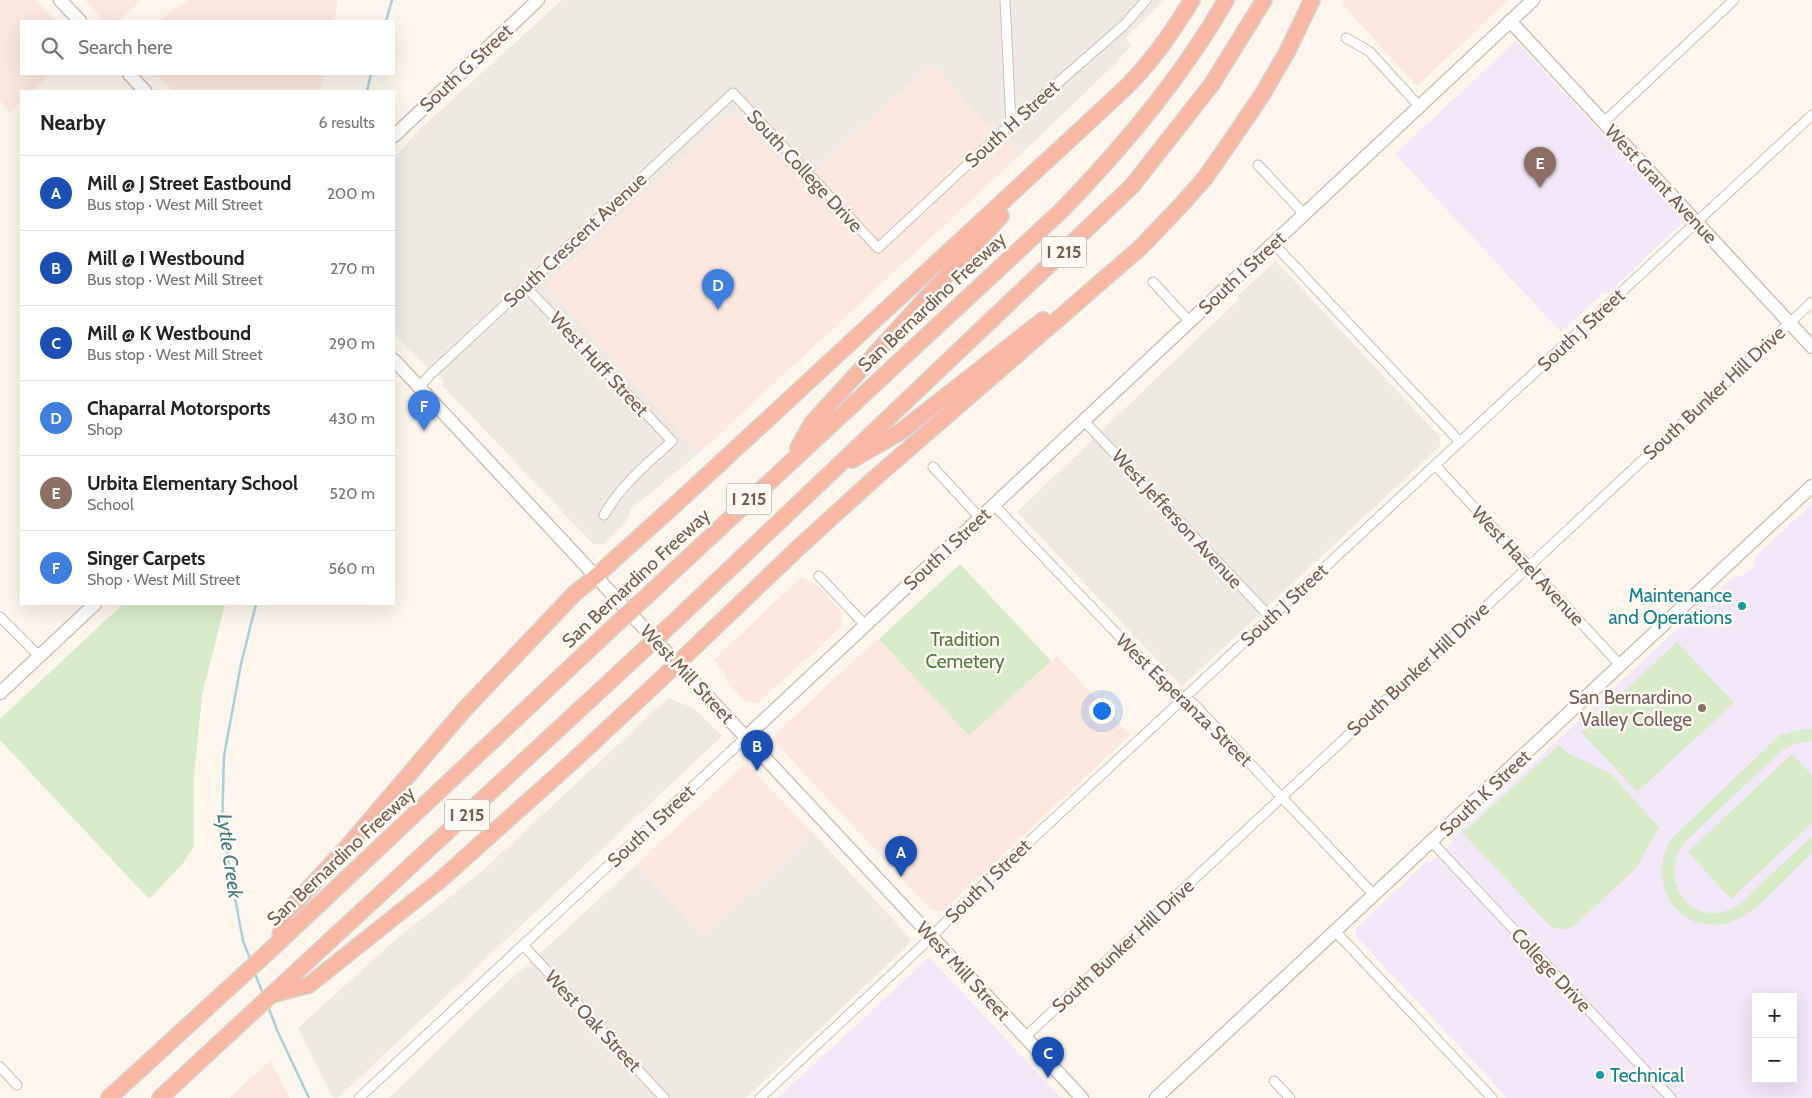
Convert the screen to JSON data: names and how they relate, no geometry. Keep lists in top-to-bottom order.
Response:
{
  "streets": {
    "highway": ["I 215", "San Bernardino Freeway"],
    "street": [
      "South G Street",
      "South H Street",
      "South College Drive",
      "West Grant Avenue",
      "South Crescent Avenue",
      "South I Street",
      "South J Street",
      "West Huff Street",
      "South Bunker Hill Drive",
      "West Jefferson Avenue",
      "West Hazel Avenue",
      "West Mill Street",
      "West Esperanza Street",
      "South K Street",
      "College Drive",
      "West Oak Street"
    ]
  },
  "crossings": [
    ["South H Street", "South College Drive"],
    ["South College Drive", "South Crescent Avenue"],
    ["West Grant Avenue", "South I Street"],
    ["West Grant Avenue", "South J Street"],
    ["West Grant Avenue", "South Bunker Hill Drive"],
    ["South Crescent Avenue", "West Huff Street"],
    ["South Crescent Avenue", "West Mill Street"],
    ["South I Street", "West Jefferson Avenue"],
    ["South I Street", "West Mill Street"],
    ["South I Street", "West Esperanza Street"],
    ["South I Street", "West Oak Street"],
    ["South J Street", "West Jefferson Avenue"],
    ["South J Street", "West Hazel Avenue"],
    ["South J Street", "West Mill Street"],
    ["South J Street", "West Esperanza Street"],
    ["South Bunker Hill Drive", "West Hazel Avenue"],
    ["South Bunker Hill Drive", "West Mill Street"],
    ["South Bunker Hill Drive", "West Esperanza Street"],
    ["West Hazel Avenue", "South K Street"],
    ["West Esperanza Street", "South K Street"],
    ["South K Street", "College Drive"]
  ],
  "water": ["Lytle Creek"],
  "parks": ["Tradition Cemetery"],
  "places": ["Maintenance and Operations", "San Bernardino Valley College", "Technical"],
  "page": {
    "search": "Search here",
    "heading": ["Nearby", "6 results"],
    "pins": [
      "E",
      "D",
      "F",
      "B",
      "A",
      "C"
    ],
    "list": [
      {
        "mark": "A",
        "name": "Mill @ J Street Eastbound",
        "note": "Bus stop · West Mill Street",
        "value": "200 m"
      },
      {
        "mark": "B",
        "name": "Mill @ I Westbound",
        "note": "Bus stop · West Mill Street",
        "value": "270 m"
      },
      {
        "mark": "C",
        "name": "Mill @ K Westbound",
        "note": "Bus stop · West Mill Street",
        "value": "290 m"
      },
      {
        "mark": "D",
        "name": "Chaparral Motorsports",
        "note": "Shop",
        "value": "430 m"
      },
      {
        "mark": "E",
        "name": "Urbita Elementary School",
        "note": "School",
        "value": "520 m"
      },
      {
        "mark": "F",
        "name": "Singer Carpets",
        "note": "Shop · West Mill Street",
        "value": "560 m"
      }
    ],
    "map_buttons": ["+", "−"]
  }
}
